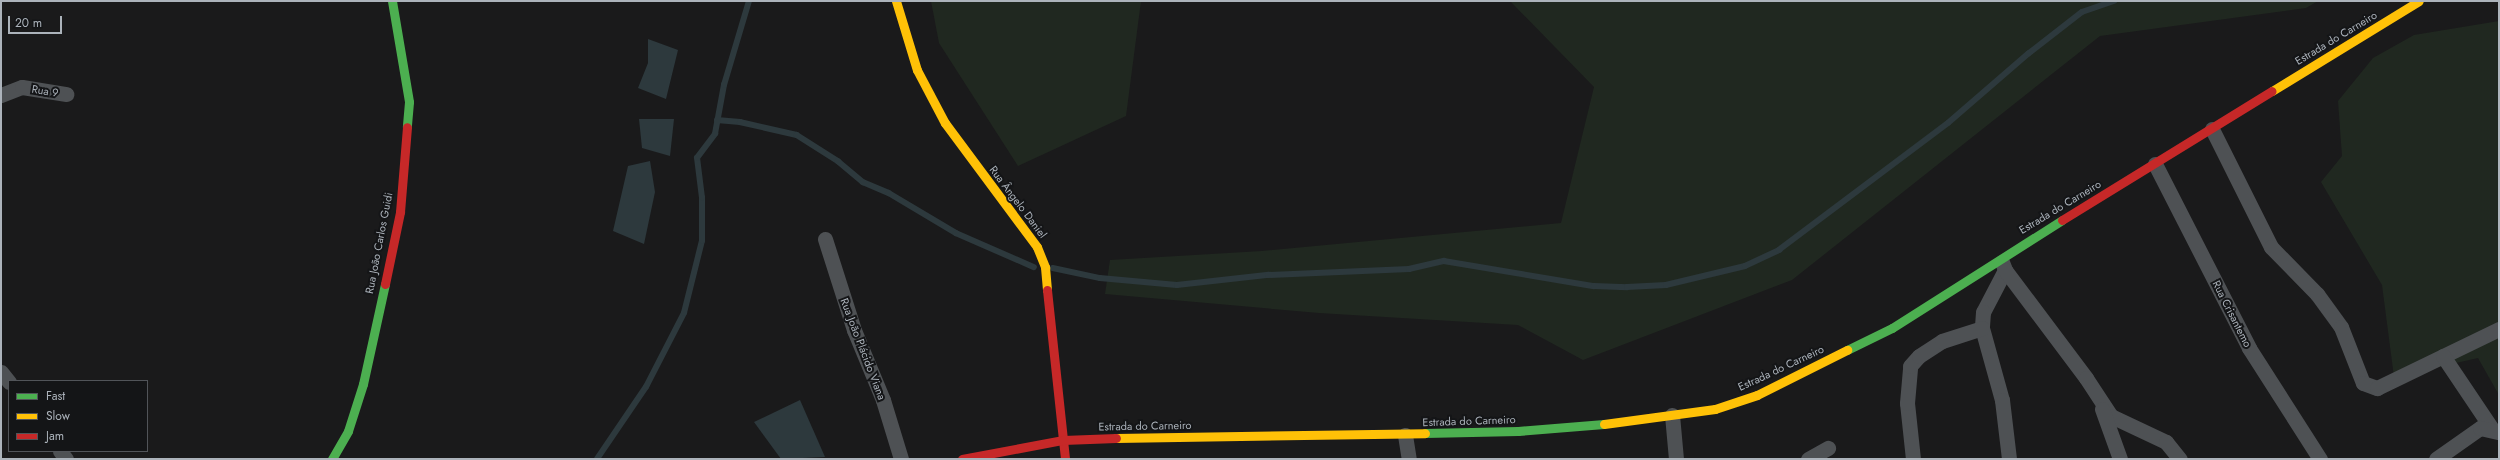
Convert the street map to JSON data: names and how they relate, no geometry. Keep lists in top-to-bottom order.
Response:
{
  "streets": {
    "street": [
      "Estrada do Carneiro",
      "Rua 9",
      "Rua Ângelo Daniel",
      "Rua João Carlos Guidi",
      "Rua Crisantemo",
      "Rua João Plácido Viana"
    ]
  },
  "crossings": [
    ["Estrada do Carneiro", "Rua Ângelo Daniel"],
    ["Estrada do Carneiro", "Rua Crisantemo"]
  ],
  "legend": ["Fast", "Slow", "Jam"],
  "scale_bar": "20 m"
}
